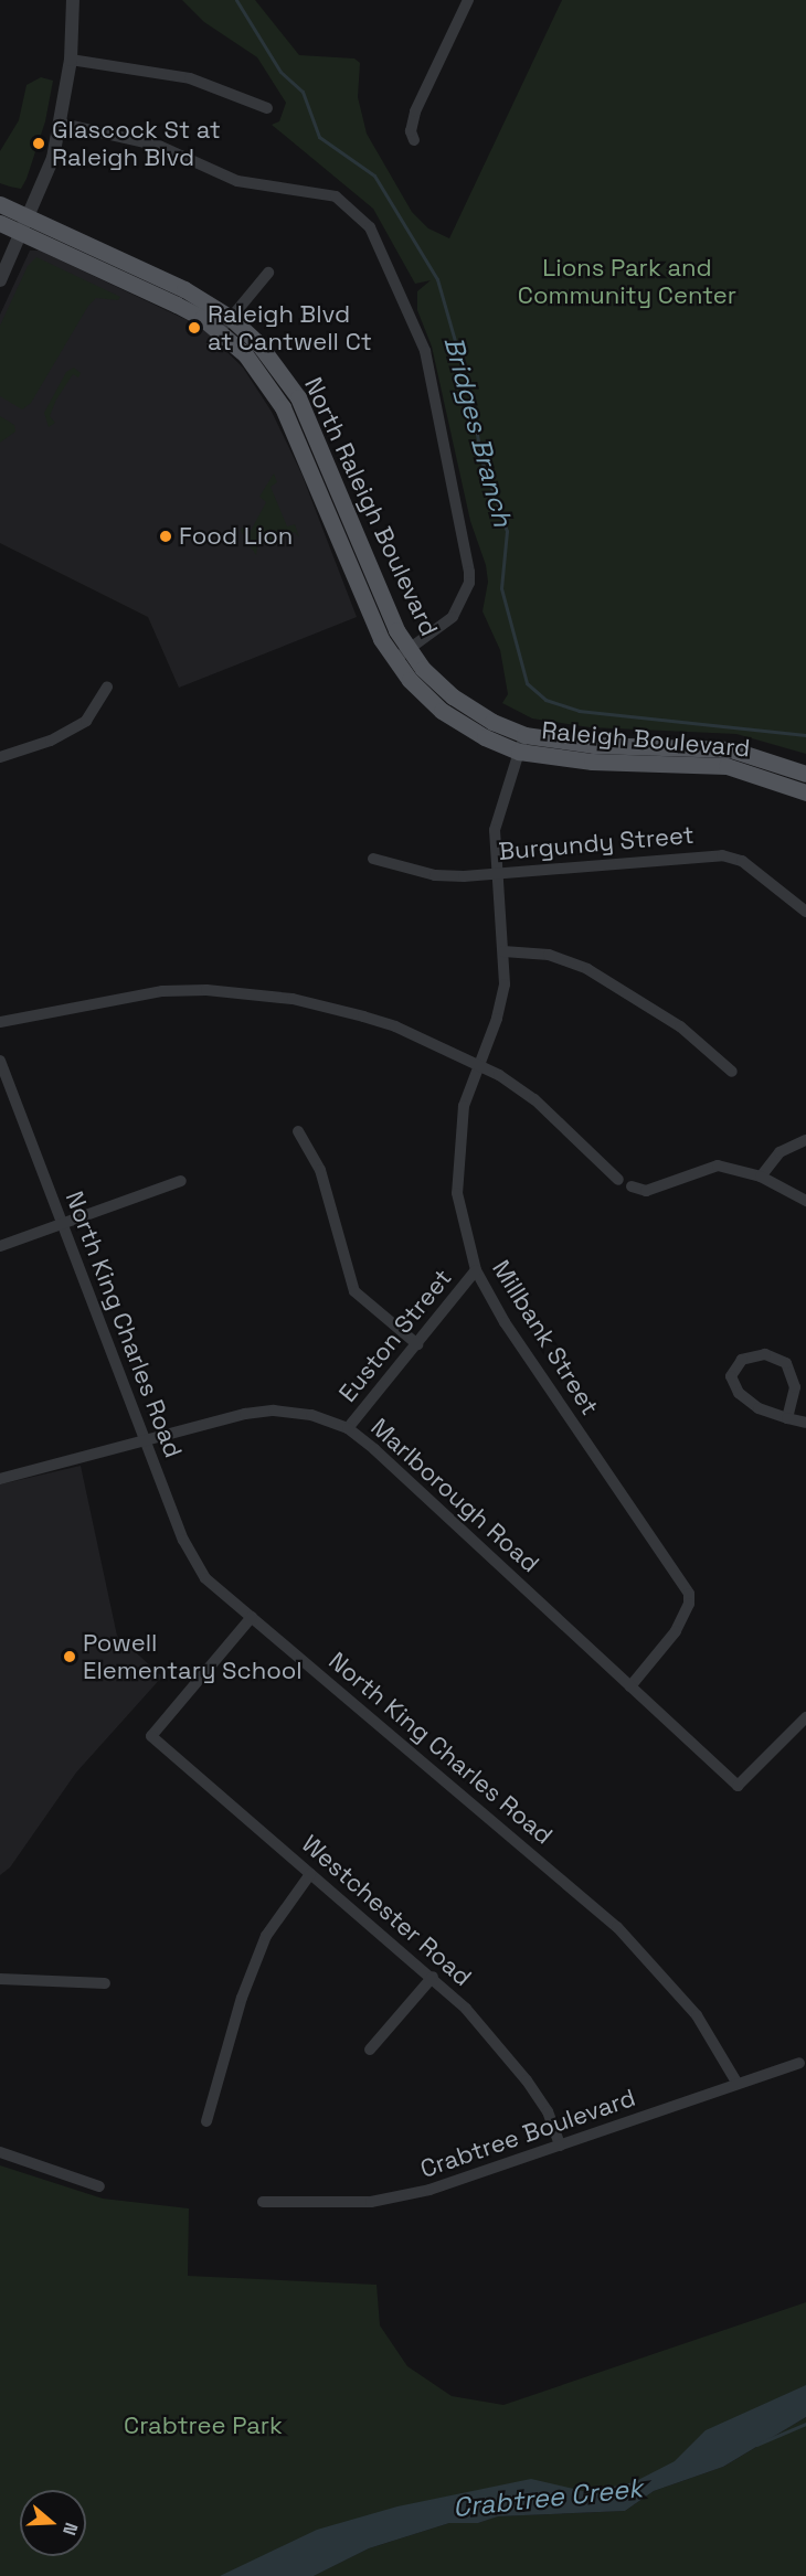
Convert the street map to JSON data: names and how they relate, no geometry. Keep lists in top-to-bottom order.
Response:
{
  "streets": {
    "main road": ["North Raleigh Boulevard", "Raleigh Boulevard"],
    "street": [
      "Burgundy Street",
      "North King Charles Road",
      "Euston Street",
      "Millbank Street",
      "Marlborough Road",
      "Westchester Road",
      "Crabtree Boulevard"
    ]
  },
  "crossings": [
    ["North Raleigh Boulevard", "Raleigh Boulevard"],
    ["North Raleigh Boulevard", "Millbank Street"],
    ["Raleigh Boulevard", "Millbank Street"],
    ["Burgundy Street", "Millbank Street"],
    ["North King Charles Road", "Marlborough Road"],
    ["North King Charles Road", "Westchester Road"],
    ["North King Charles Road", "Crabtree Boulevard"],
    ["Euston Street", "Millbank Street"],
    ["Euston Street", "Marlborough Road"],
    ["Millbank Street", "Marlborough Road"],
    ["Westchester Road", "Crabtree Boulevard"]
  ],
  "water": ["Bridges Branch", "Crabtree Creek"],
  "parks": ["Lions Park and Community Center", "Crabtree Park"],
  "places": [
    "Glascock St at Raleigh Blvd",
    "Raleigh Blvd at Cantwell Ct",
    "Food Lion",
    "Powell Elementary School"
  ],
  "north": "right"
}
